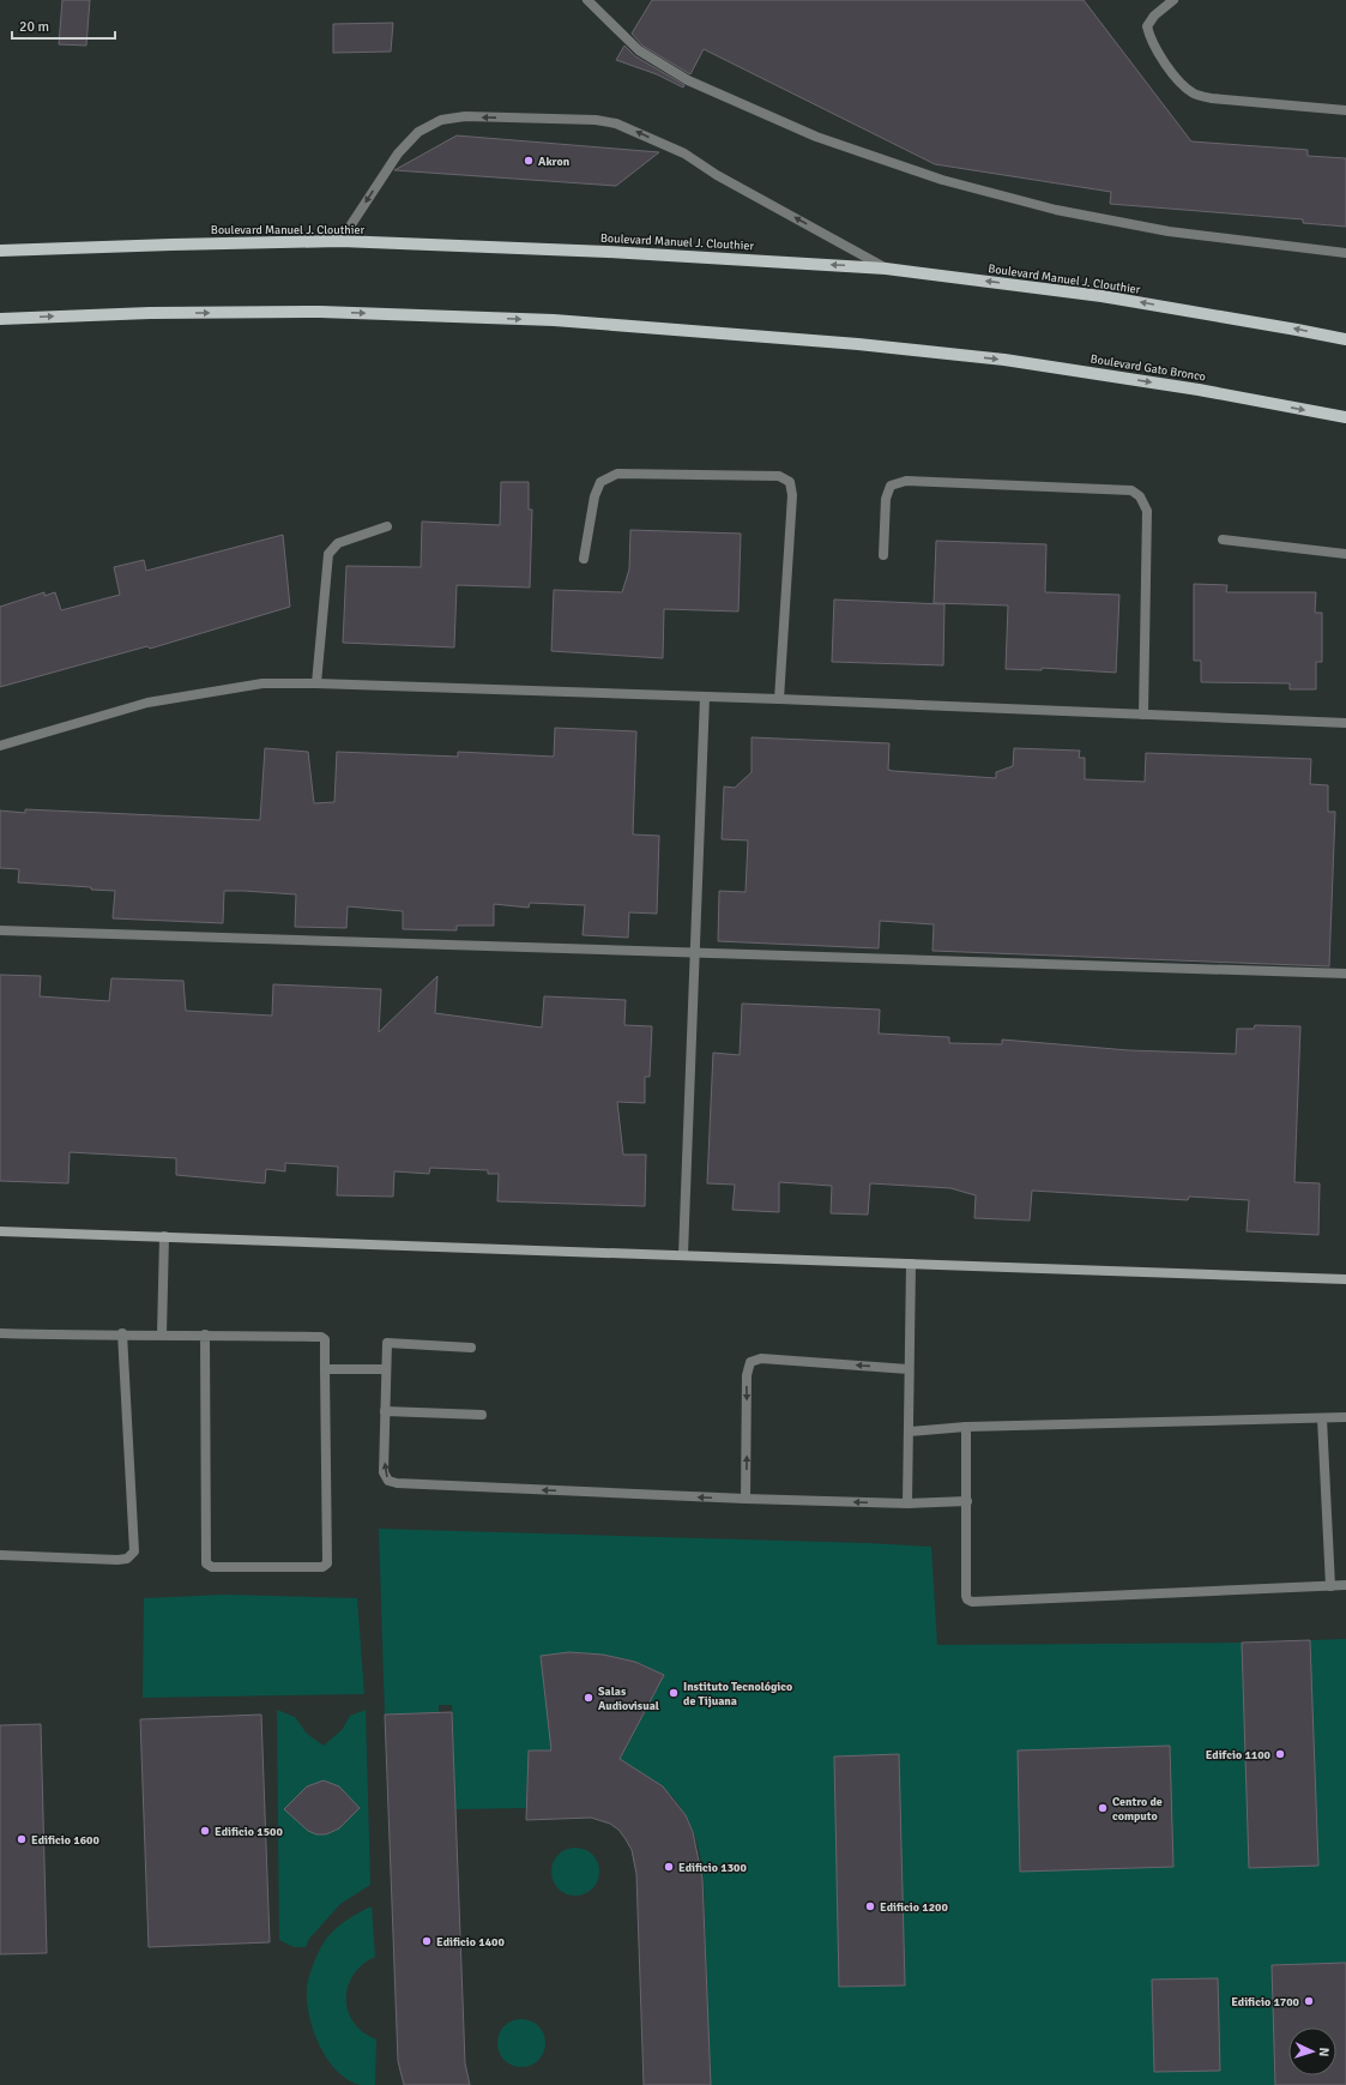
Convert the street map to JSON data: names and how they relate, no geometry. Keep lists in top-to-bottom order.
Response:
{
  "streets": {
    "main road": ["Boulevard Manuel J. Clouthier", "Boulevard Gato Bronco"]
  },
  "one_way": ["Boulevard Manuel J. Clouthier", "Boulevard Gato Bronco"],
  "places": [
    "Akron",
    "Instituto Tecnológico de Tijuana",
    "Salas Audiovisual",
    "Edifcio 1100",
    "Centro de computo",
    "Edificio 1500",
    "Edificio 1600",
    "Edificio 1300",
    "Edificio 1200",
    "Edificio 1400",
    "Edificio 1700"
  ],
  "scale_bar": "20 m",
  "north": "right"
}
